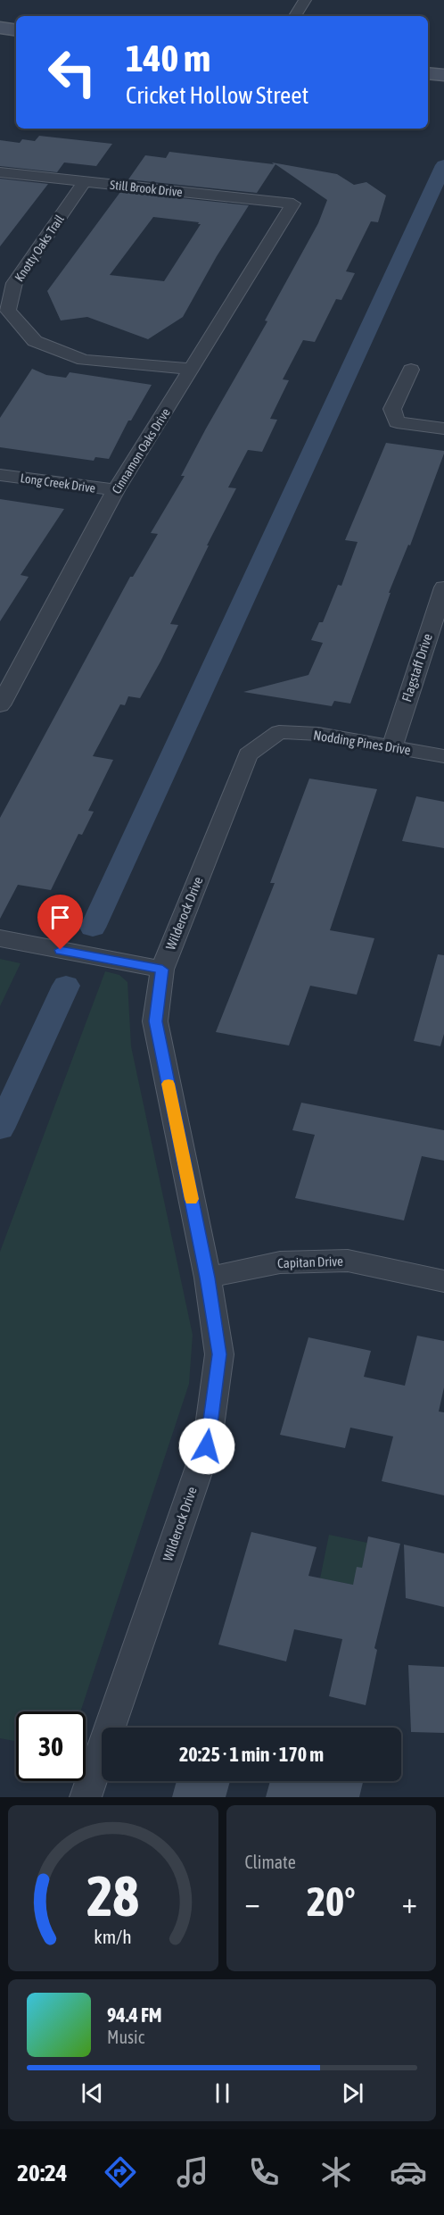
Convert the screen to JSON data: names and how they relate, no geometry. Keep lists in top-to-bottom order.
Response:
{
  "streets": {
    "street": [
      "Still Brook Drive",
      "Knotty Oaks Trail",
      "Cinnamon Oaks Drive",
      "Long Creek Drive",
      "Flagstaff Drive",
      "Nodding Pines Drive",
      "Wilderock Drive",
      "Capitan Drive"
    ]
  },
  "crossings": [
    ["Still Brook Drive", "Knotty Oaks Trail"],
    ["Still Brook Drive", "Cinnamon Oaks Drive"],
    ["Knotty Oaks Trail", "Cinnamon Oaks Drive"],
    ["Cinnamon Oaks Drive", "Long Creek Drive"],
    ["Flagstaff Drive", "Nodding Pines Drive"],
    ["Nodding Pines Drive", "Wilderock Drive"],
    ["Wilderock Drive", "Capitan Drive"]
  ],
  "page": {
    "turn": ["140 m", "Cricket Hollow Street"],
    "limit": "30",
    "trip": "20:25 · 1 min · 170 m",
    "tile": "Climate",
    "heat": ["−", "20°", "+"],
    "song": ["94.4 FM", "Music"],
    "tabs": "20:24",
    "gauge": ["28", "km/h"]
  }
}
